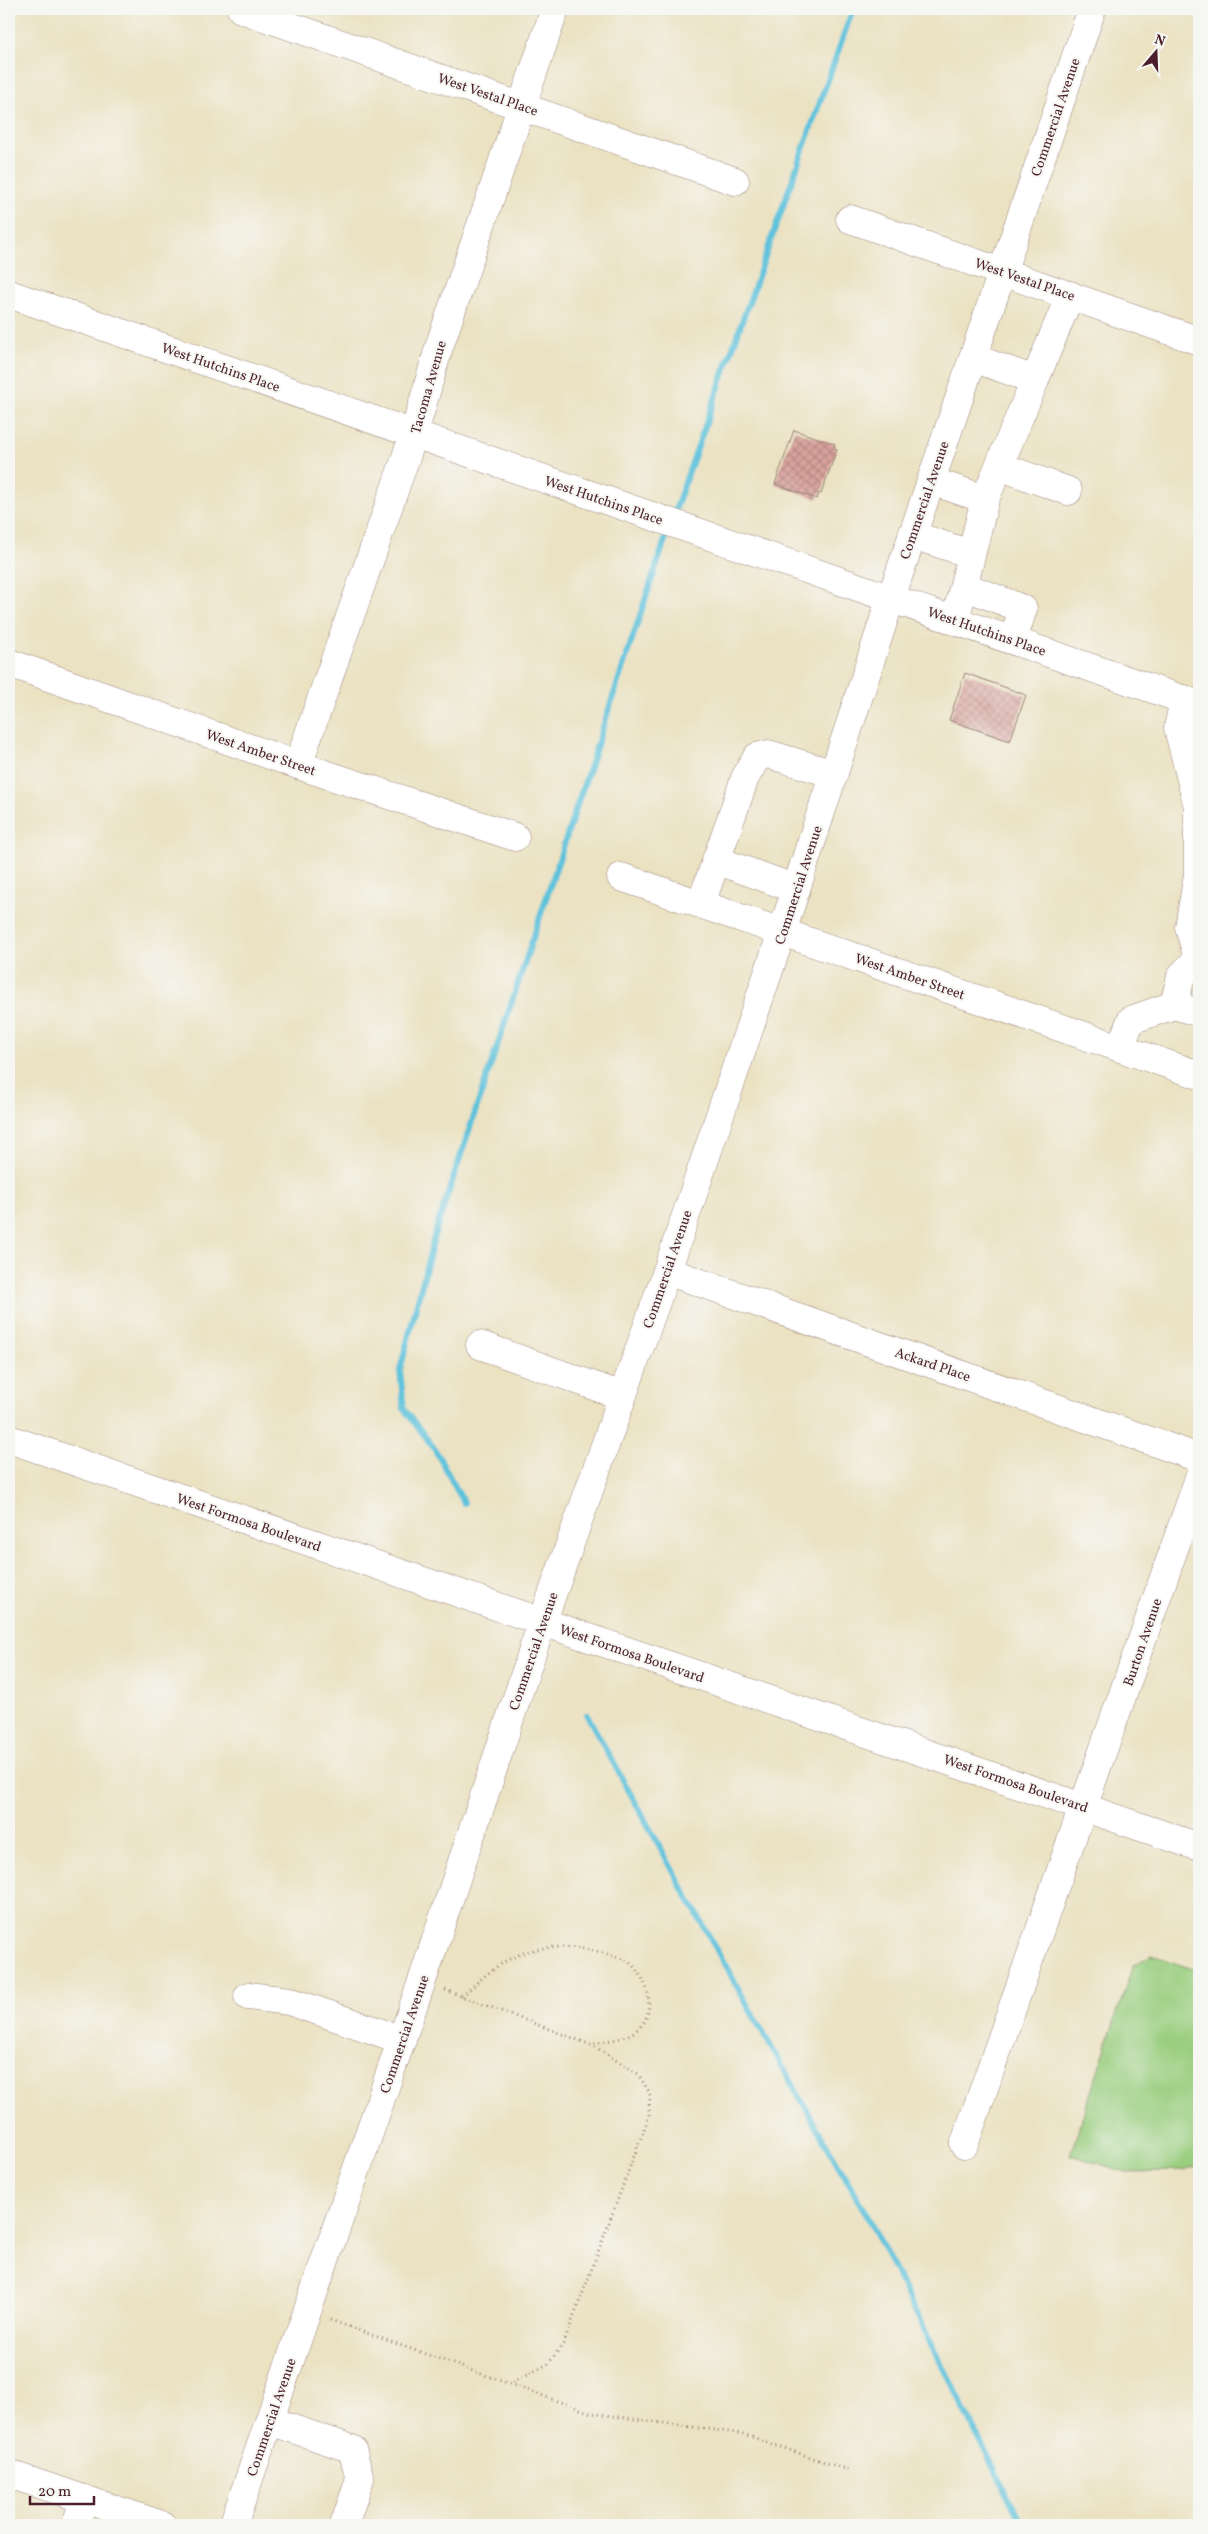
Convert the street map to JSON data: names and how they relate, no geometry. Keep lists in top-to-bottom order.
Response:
{
  "streets": {
    "street": [
      "West Vestal Place",
      "Commercial Avenue",
      "West Hutchins Place",
      "Tacoma Avenue",
      "West Amber Street",
      "Ackard Place",
      "West Formosa Boulevard",
      "Burton Avenue"
    ]
  },
  "crossings": [
    ["West Vestal Place", "Commercial Avenue"],
    ["West Vestal Place", "Tacoma Avenue"],
    ["Commercial Avenue", "West Hutchins Place"],
    ["Commercial Avenue", "West Amber Street"],
    ["Commercial Avenue", "Ackard Place"],
    ["Commercial Avenue", "West Formosa Boulevard"],
    ["West Hutchins Place", "Tacoma Avenue"],
    ["Tacoma Avenue", "West Amber Street"],
    ["West Formosa Boulevard", "Burton Avenue"]
  ],
  "scale_bar": "20 m",
  "north": "top"
}
